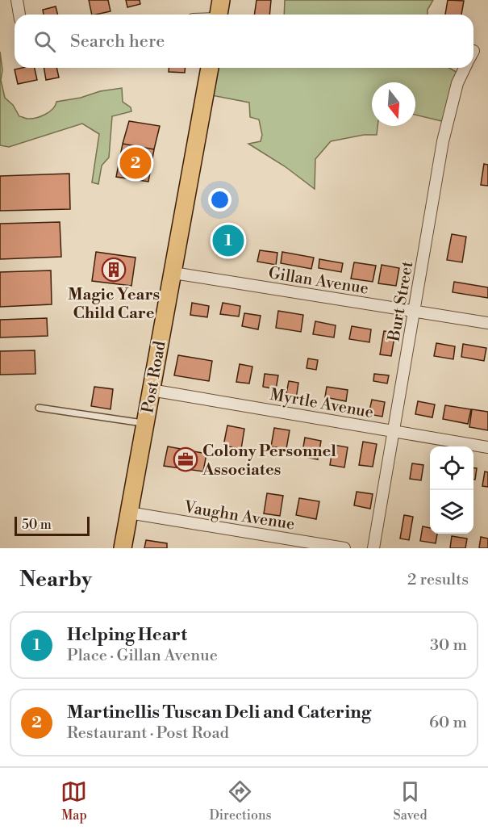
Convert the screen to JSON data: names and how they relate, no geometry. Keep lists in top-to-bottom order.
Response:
{
  "streets": {
    "main road": ["Post Road"],
    "street": [
      "Gillan Avenue",
      "Burt Street",
      "Myrtle Avenue",
      "Vaughn Avenue"
    ]
  },
  "crossings": [
    ["Gillan Avenue", "Burt Street"],
    ["Gillan Avenue", "Post Road"],
    ["Burt Street", "Myrtle Avenue"],
    ["Post Road", "Myrtle Avenue"],
    ["Post Road", "Vaughn Avenue"]
  ],
  "places": {
    "building": ["Magic Years Child Care"],
    "office": ["Colony Personnel Associates"]
  },
  "scale_bar": "50 m",
  "north": "bottom",
  "page": {
    "search": "Search here",
    "pins": ["2", "1"],
    "scale": "50 m",
    "heading": ["Nearby", "2 results"],
    "list": [
      {
        "mark": "1",
        "name": "Helping Heart",
        "note": "Place · Gillan Avenue",
        "value": "30 m"
      },
      {
        "mark": "2",
        "name": "Martinellis Tuscan Deli and Catering",
        "note": "Restaurant · Post Road",
        "value": "60 m"
      }
    ],
    "nav": ["Map", "Directions", "Saved"]
  }
}
